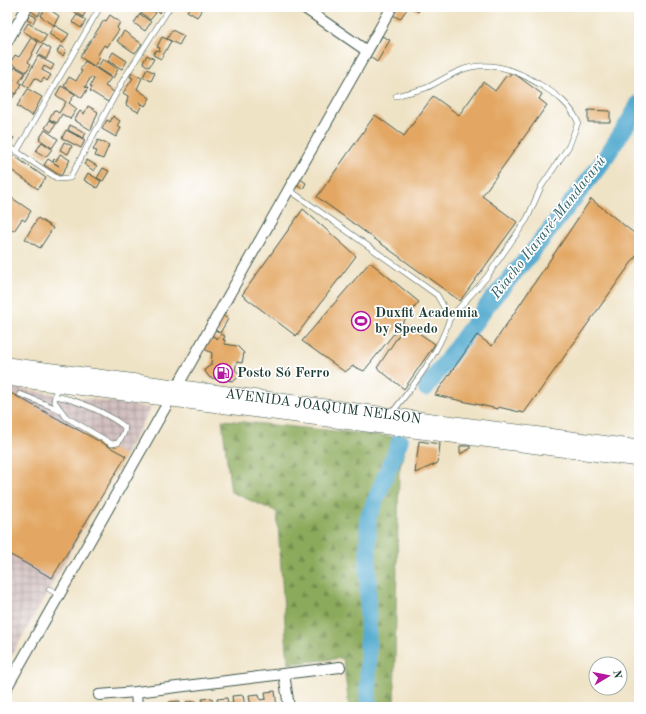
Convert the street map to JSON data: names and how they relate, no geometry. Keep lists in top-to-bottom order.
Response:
{
  "streets": {
    "main road": ["AVENIDA JOAQUIM NELSON"]
  },
  "water": ["Riacho Itararé-Mandacarú"],
  "places": {
    "sports": ["Duxfit Academia by Speedo"],
    "fuel station": ["Posto Só Ferro"]
  },
  "north": "right"
}
